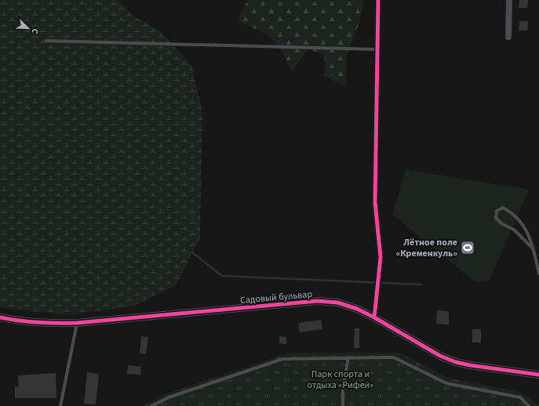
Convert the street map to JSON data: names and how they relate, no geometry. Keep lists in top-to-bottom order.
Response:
{
  "streets": {
    "street": ["Садовый бульвар"]
  },
  "parks": ["Парк спорта и отдыха «Рифей»"],
  "places": {
    "sports": ["Лётное поле «Кременкуль»"]
  },
  "north": "bottom right"
}
